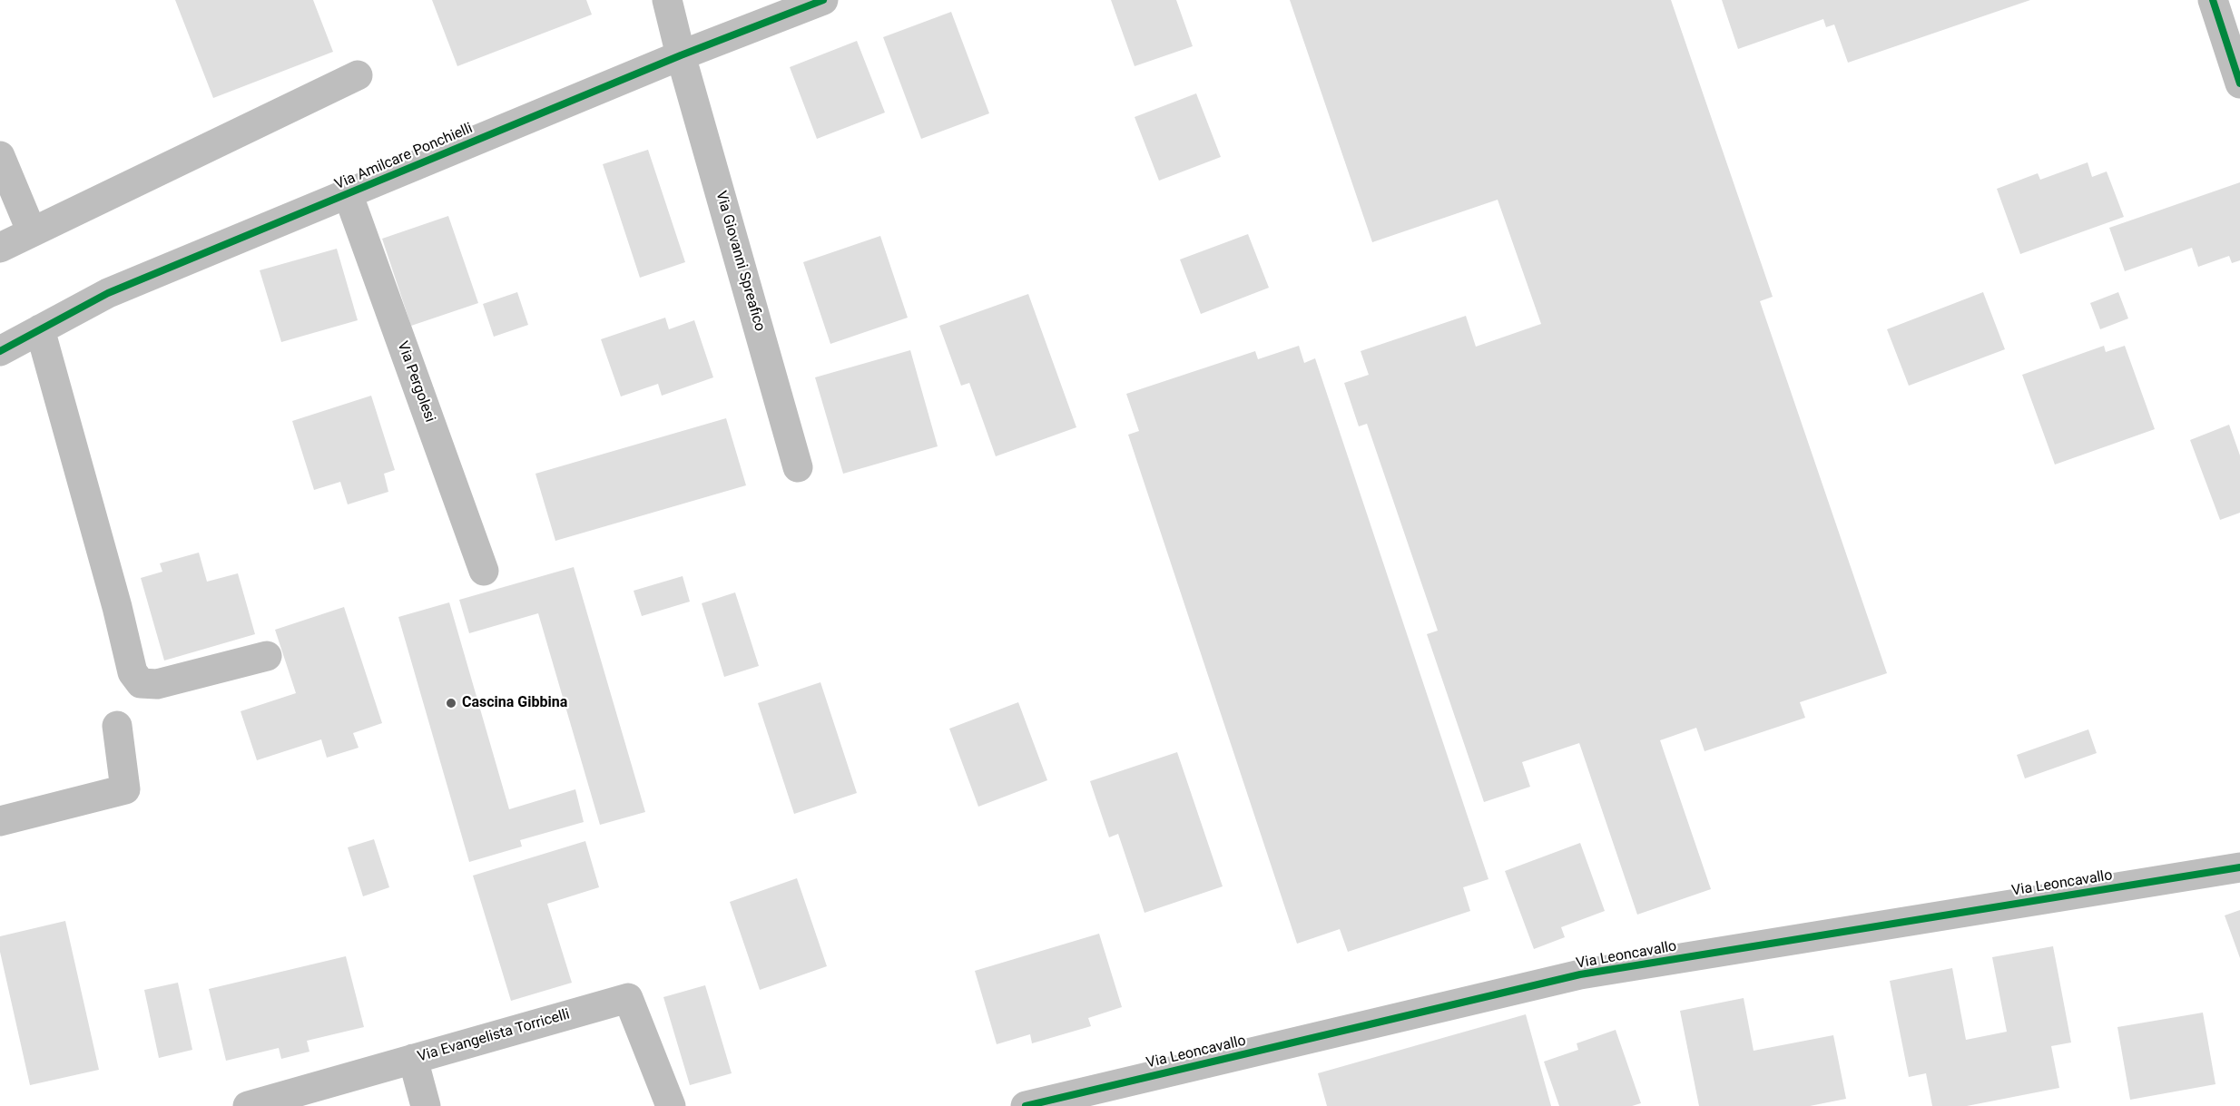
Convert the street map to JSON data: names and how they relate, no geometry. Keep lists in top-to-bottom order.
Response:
{
  "streets": {
    "street": [
      "Via Amilcare Ponchielli",
      "Via Giovanni Spreafico",
      "Via Pergolesi",
      "Via Leoncavallo",
      "Via Evangelista Torricelli"
    ]
  },
  "crossings": [
    ["Via Amilcare Ponchielli", "Via Giovanni Spreafico"],
    ["Via Amilcare Ponchielli", "Via Pergolesi"]
  ],
  "places": ["Cascina Gibbina"]
}
